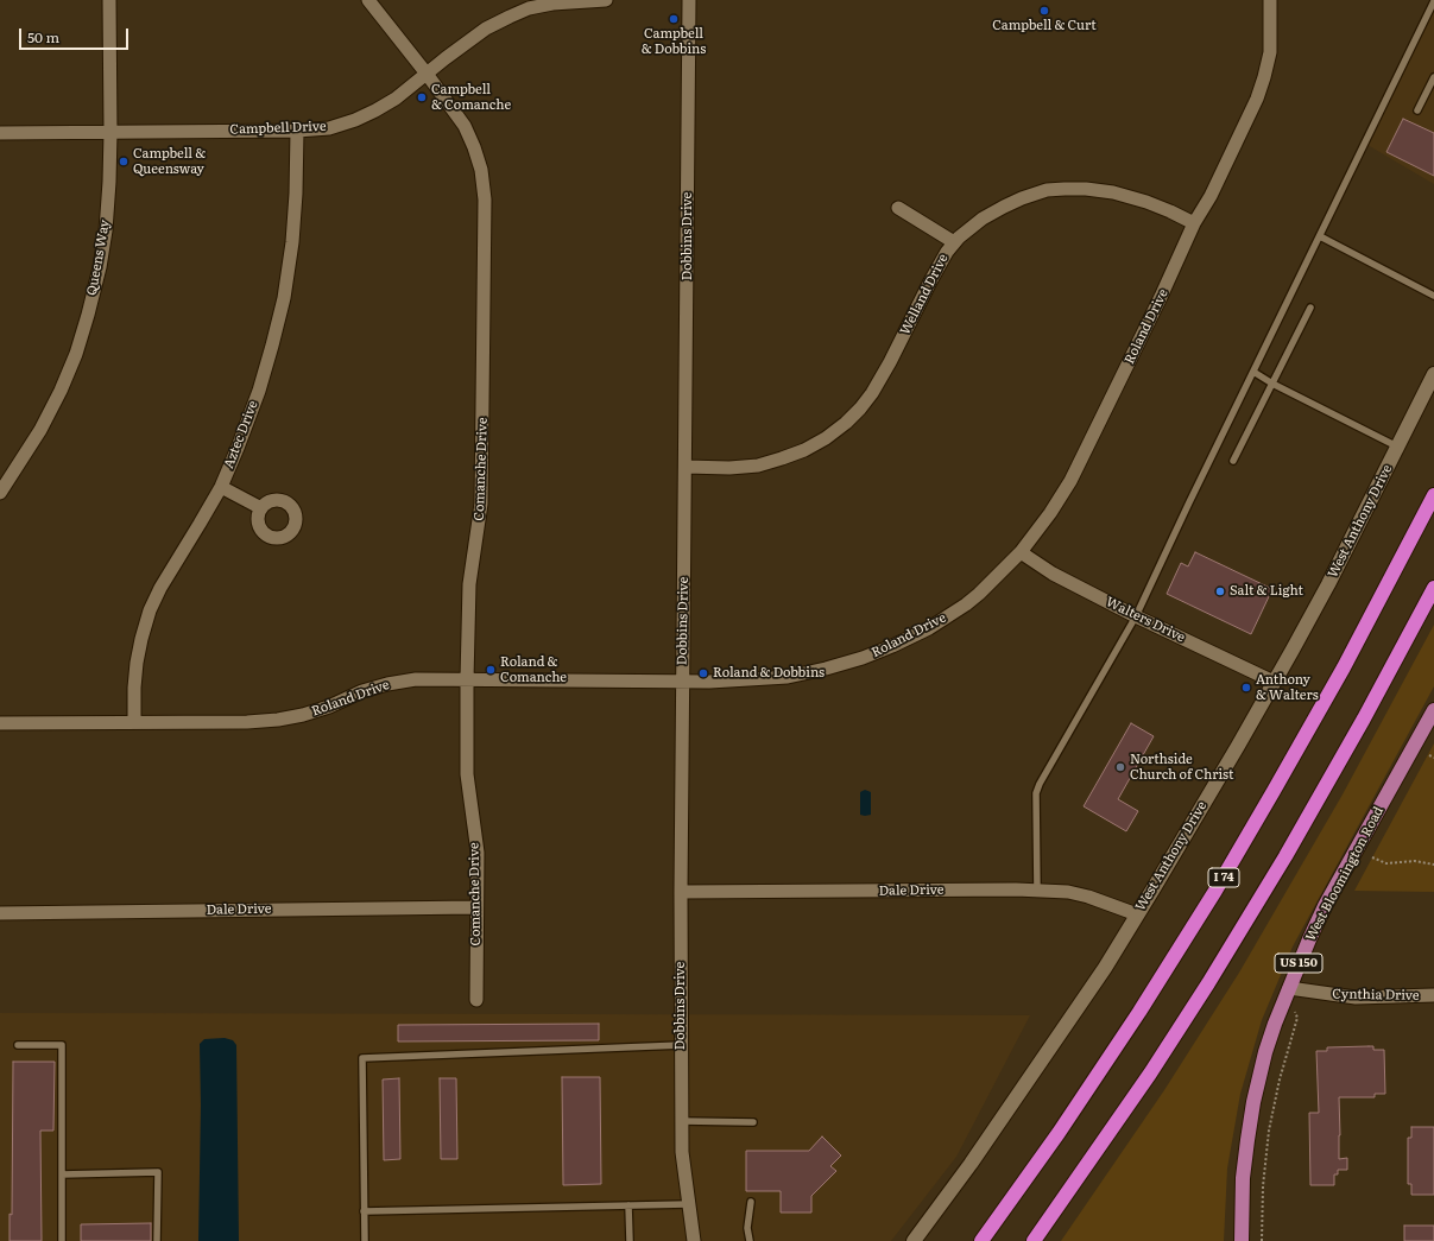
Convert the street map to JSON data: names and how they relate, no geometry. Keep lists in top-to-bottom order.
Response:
{
  "streets": {
    "highway": ["I 74"],
    "main road": ["West Bloomington Road", "US 150"],
    "street": [
      "Campbell Drive",
      "Dobbins Drive",
      "Queens Way",
      "Welland Drive",
      "Roland Drive",
      "Aztec Drive",
      "Comanche Drive",
      "West Anthony Drive",
      "Walters Drive",
      "Dale Drive",
      "Cynthia Drive"
    ]
  },
  "crossings": [
    ["Campbell Drive", "Queens Way"],
    ["Campbell Drive", "Aztec Drive"],
    ["Campbell Drive", "Comanche Drive"],
    ["Dobbins Drive", "Welland Drive"],
    ["Dobbins Drive", "Roland Drive"],
    ["Dobbins Drive", "Dale Drive"],
    ["Welland Drive", "Roland Drive"],
    ["Roland Drive", "Aztec Drive"],
    ["Roland Drive", "Comanche Drive"],
    ["Roland Drive", "Walters Drive"],
    ["Comanche Drive", "Dale Drive"],
    ["West Anthony Drive", "Walters Drive"],
    ["West Anthony Drive", "Dale Drive"],
    ["West Bloomington Road", "Cynthia Drive"]
  ],
  "places": [
    "Campbell & Curt",
    "Campbell & Dobbins",
    "Campbell & Comanche",
    "Campbell & Queensway",
    "Salt & Light",
    "Roland & Comanche",
    "Roland & Dobbins",
    "Anthony & Walters",
    "Northside Church of Christ"
  ],
  "scale_bar": "50 m"
}
